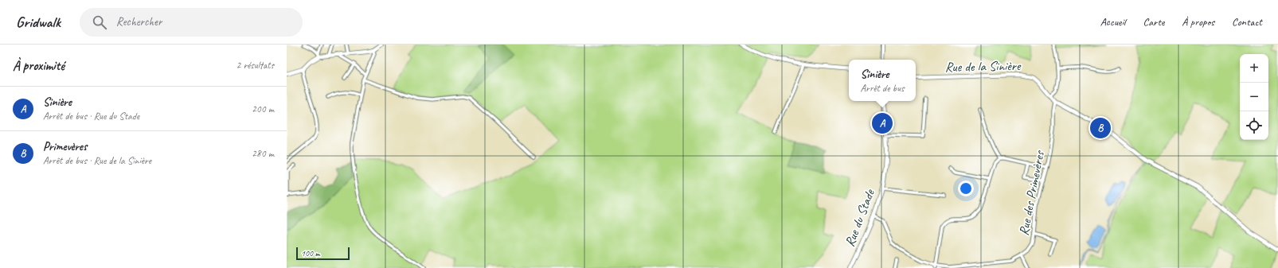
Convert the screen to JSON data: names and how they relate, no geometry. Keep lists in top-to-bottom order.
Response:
{
  "streets": {
    "street": ["Rue de la Sinière", "Rue des Primevères", "Rue du Stade"]
  },
  "crossings": [
    ["Rue de la Sinière", "Rue des Primevères"],
    ["Rue des Primevères", "Rue du Stade"]
  ],
  "scale_bar": "100 m",
  "page": {
    "header": "Gridwalk",
    "search": "Rechercher",
    "nav": [
      "Accueil",
      "Carte",
      "À propos",
      "Contact"
    ],
    "heading": ["À proximité", "2 résultats"],
    "map_buttons": ["+", "−"],
    "popup": ["Sinière", "Arrêt de bus"],
    "list": [
      {
        "mark": "A",
        "name": "Sinière",
        "note": "Arrêt de bus · Rue du Stade",
        "value": "200 m"
      },
      {
        "mark": "B",
        "name": "Primevères",
        "note": "Arrêt de bus · Rue de la Sinière",
        "value": "280 m"
      }
    ],
    "pins": ["A", "B"],
    "scale": "100 m"
  }
}
